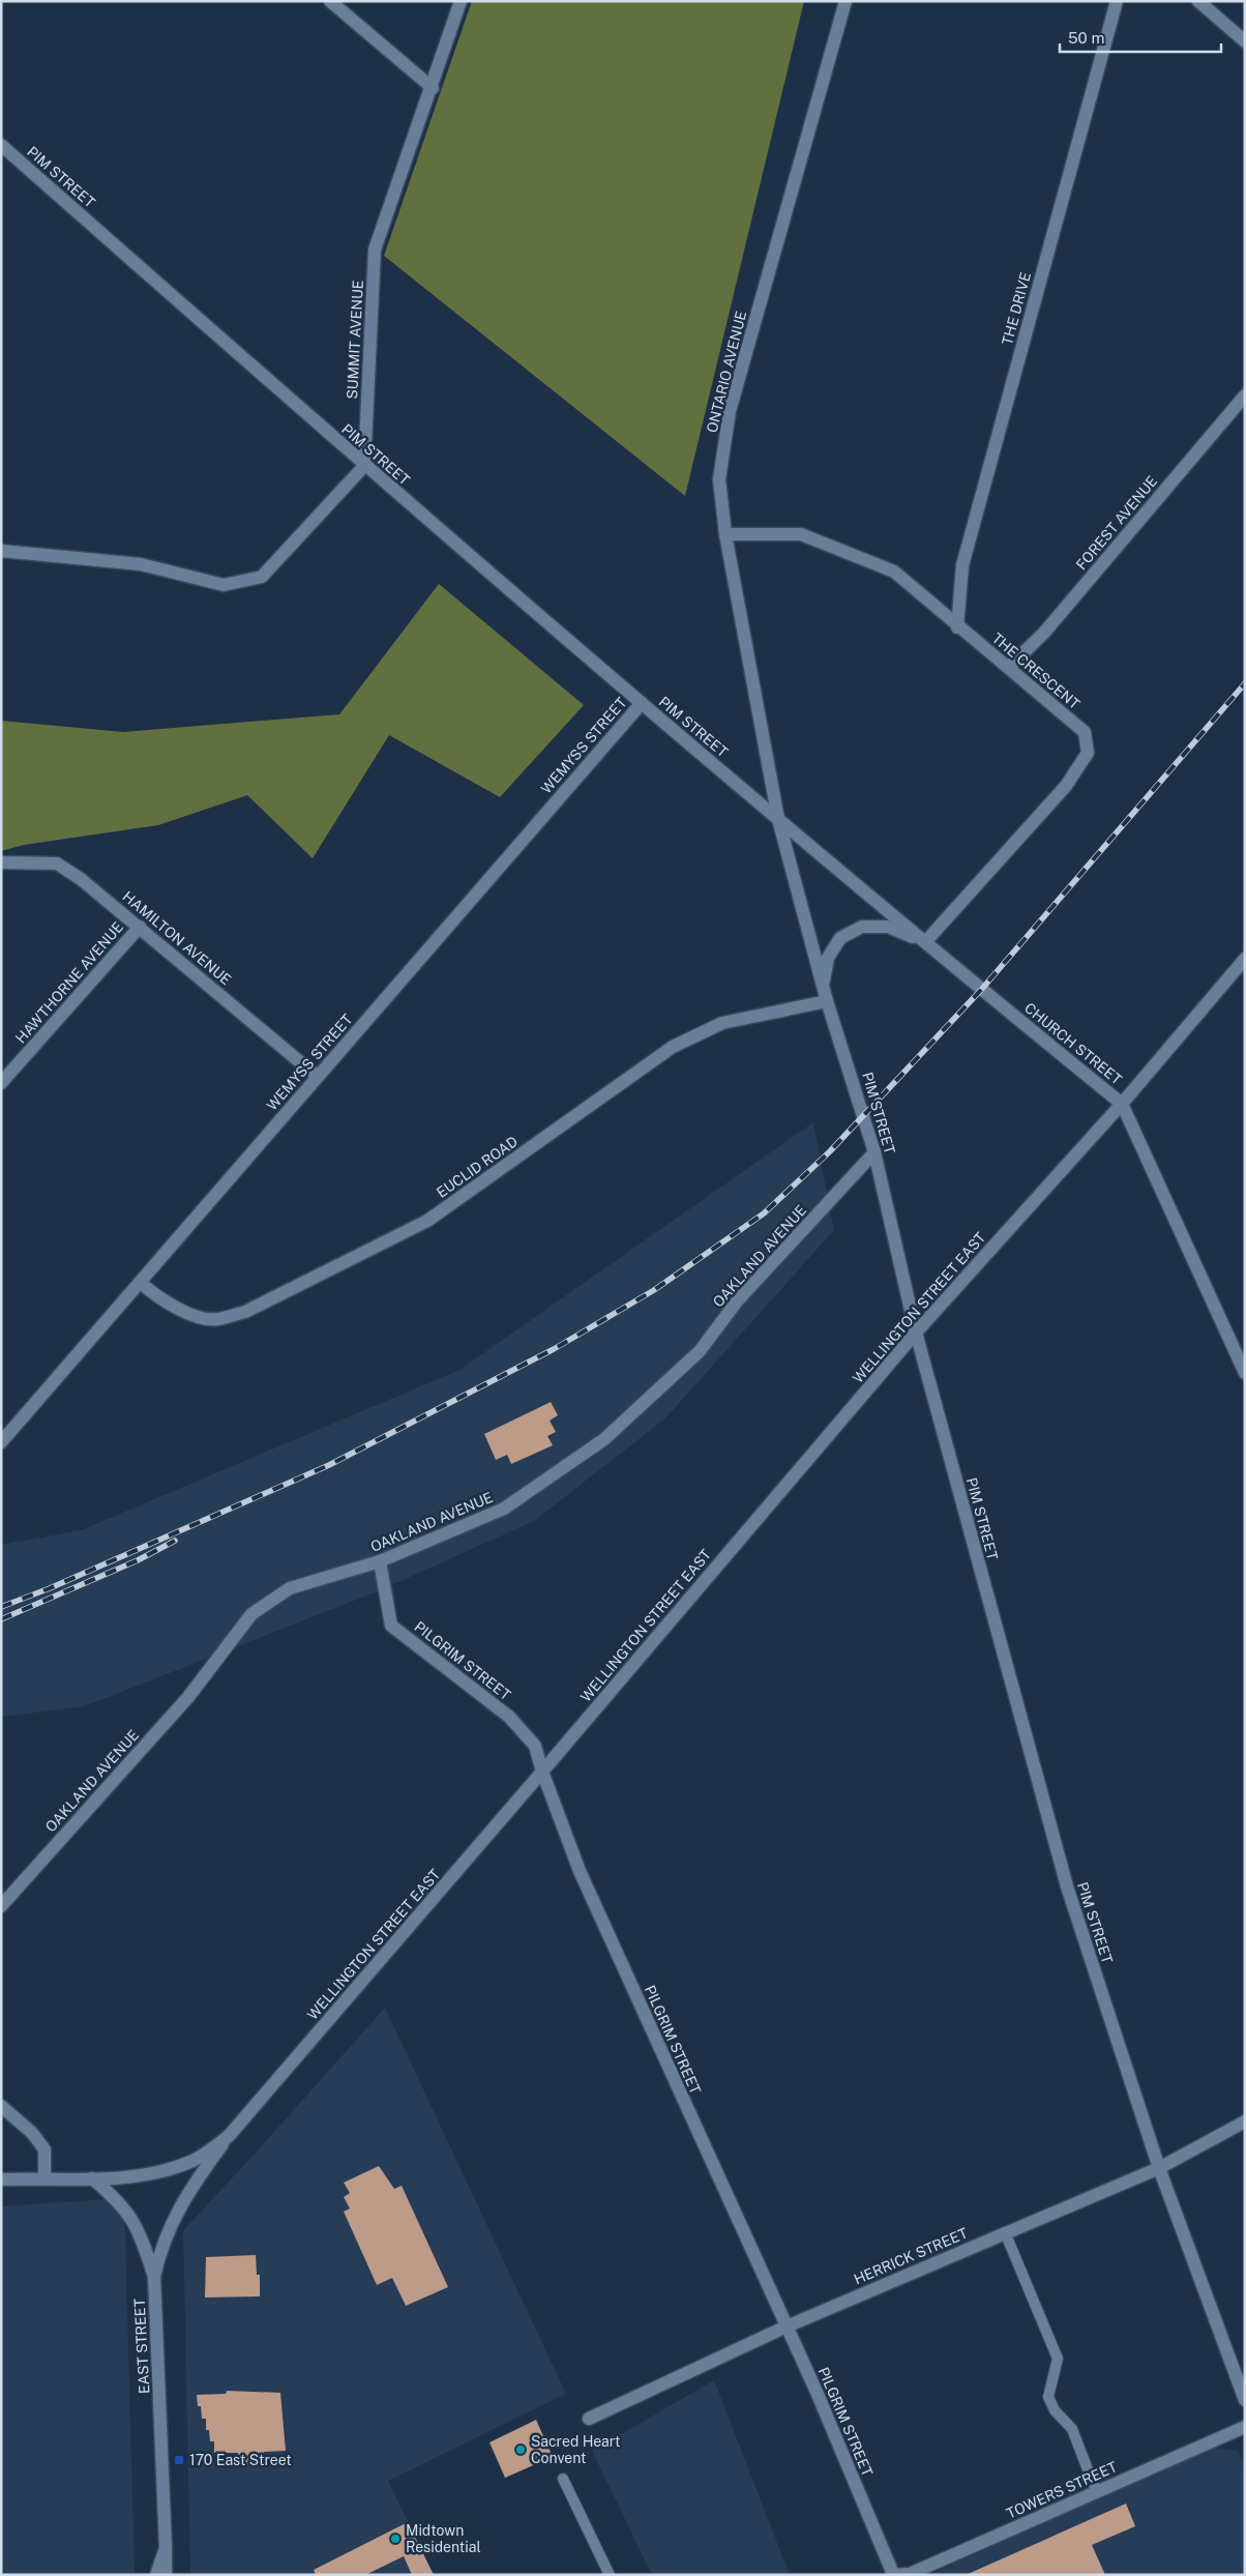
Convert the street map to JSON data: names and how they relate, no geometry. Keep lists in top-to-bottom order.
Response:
{
  "streets": {
    "street": [
      "PIM STREET",
      "THE DRIVE",
      "SUMMIT AVENUE",
      "ONTARIO AVENUE",
      "FOREST AVENUE",
      "THE CRESCENT",
      "WEMYSS STREET",
      "HAMILTON AVENUE",
      "HAWTHORNE AVENUE",
      "CHURCH STREET",
      "EUCLID ROAD",
      "OAKLAND AVENUE",
      "WELLINGTON STREET EAST",
      "PILGRIM STREET",
      "HERRICK STREET",
      "EAST STREET",
      "TOWERS STREET"
    ]
  },
  "crossings": [
    ["PIM STREET", "SUMMIT AVENUE"],
    ["PIM STREET", "ONTARIO AVENUE"],
    ["PIM STREET", "WEMYSS STREET"],
    ["PIM STREET", "CHURCH STREET"],
    ["PIM STREET", "EUCLID ROAD"],
    ["PIM STREET", "OAKLAND AVENUE"],
    ["PIM STREET", "WELLINGTON STREET EAST"],
    ["PIM STREET", "HERRICK STREET"],
    ["THE DRIVE", "THE CRESCENT"],
    ["ONTARIO AVENUE", "THE CRESCENT"],
    ["ONTARIO AVENUE", "CHURCH STREET"],
    ["FOREST AVENUE", "THE CRESCENT"],
    ["THE CRESCENT", "CHURCH STREET"],
    ["WEMYSS STREET", "HAMILTON AVENUE"],
    ["WEMYSS STREET", "EUCLID ROAD"],
    ["HAMILTON AVENUE", "HAWTHORNE AVENUE"],
    ["CHURCH STREET", "WELLINGTON STREET EAST"],
    ["OAKLAND AVENUE", "PILGRIM STREET"],
    ["WELLINGTON STREET EAST", "PILGRIM STREET"],
    ["WELLINGTON STREET EAST", "EAST STREET"],
    ["PILGRIM STREET", "HERRICK STREET"],
    ["PILGRIM STREET", "TOWERS STREET"]
  ],
  "places": {
    "other": ["Sacred Heart Convent", "Midtown Residential"],
    "transit": ["170 East Street"]
  },
  "scale_bar": "50 m"
}
